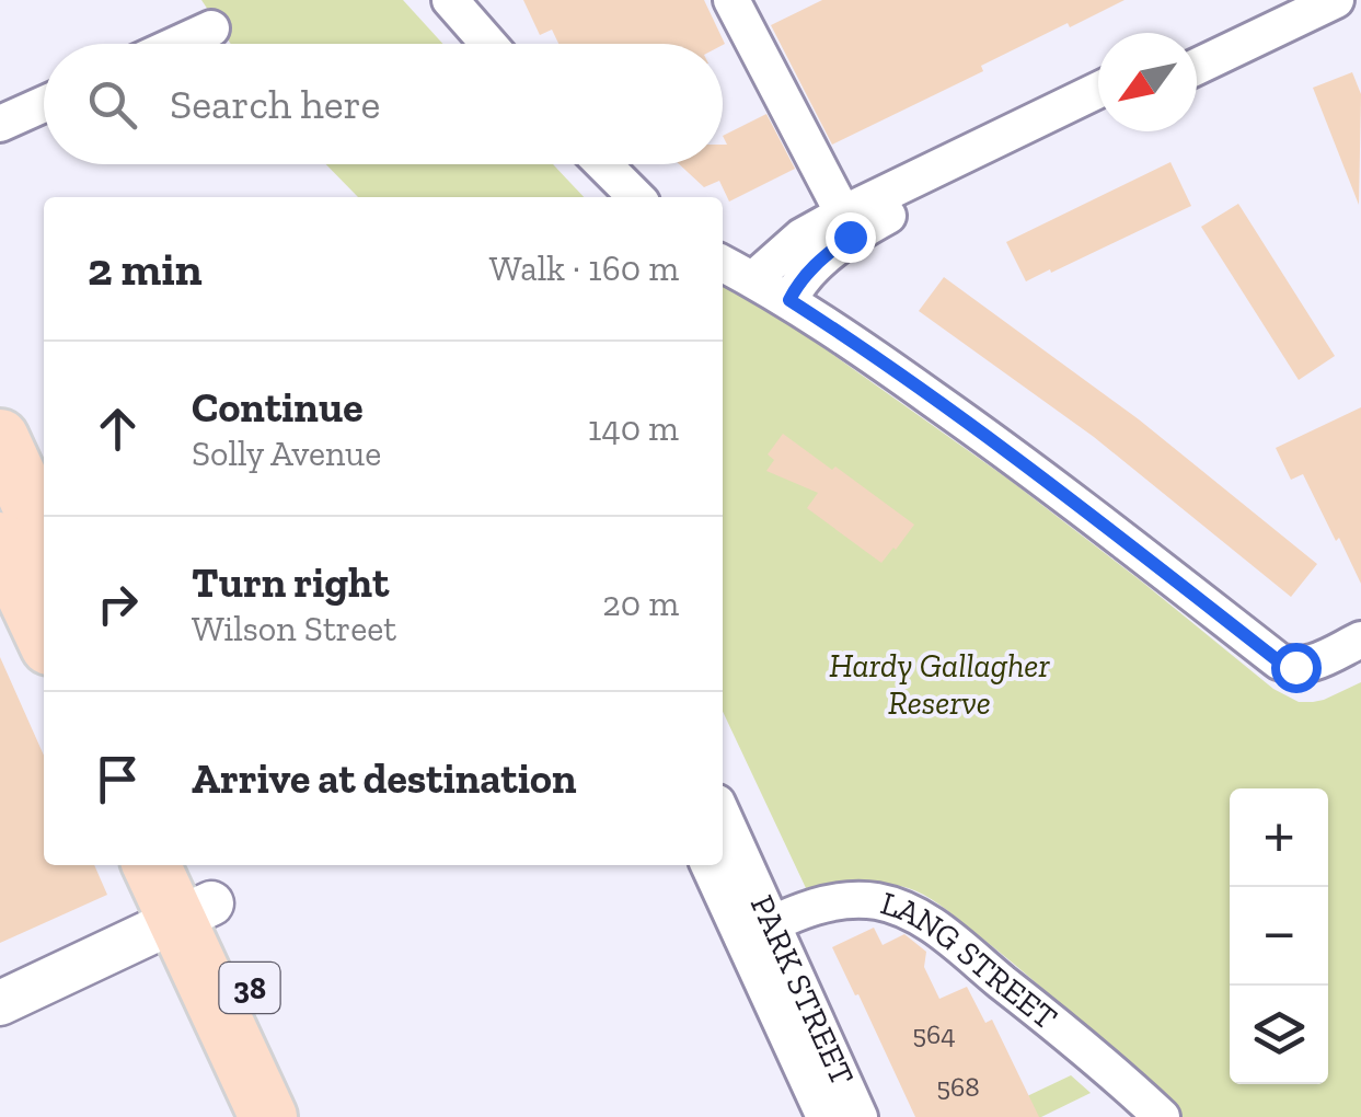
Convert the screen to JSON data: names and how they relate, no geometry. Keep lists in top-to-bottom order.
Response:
{
  "streets": {
    "main road": ["38"],
    "street": ["LANG STREET", "PARK STREET"]
  },
  "crossings": [
    ["LANG STREET", "PARK STREET"]
  ],
  "parks": ["Hardy Gallagher Reserve"],
  "house_numbers": ["564", "568"],
  "north": "bottom left",
  "page": {
    "search": "Search here",
    "heading": ["2 min", "Walk · 160 m"],
    "list": [
      ["Continue", "Solly Avenue", "140 m"],
      ["Turn right", "Wilson Street", "20 m"],
      "Arrive at destination"
    ],
    "map_buttons": ["+", "−"]
  }
}
